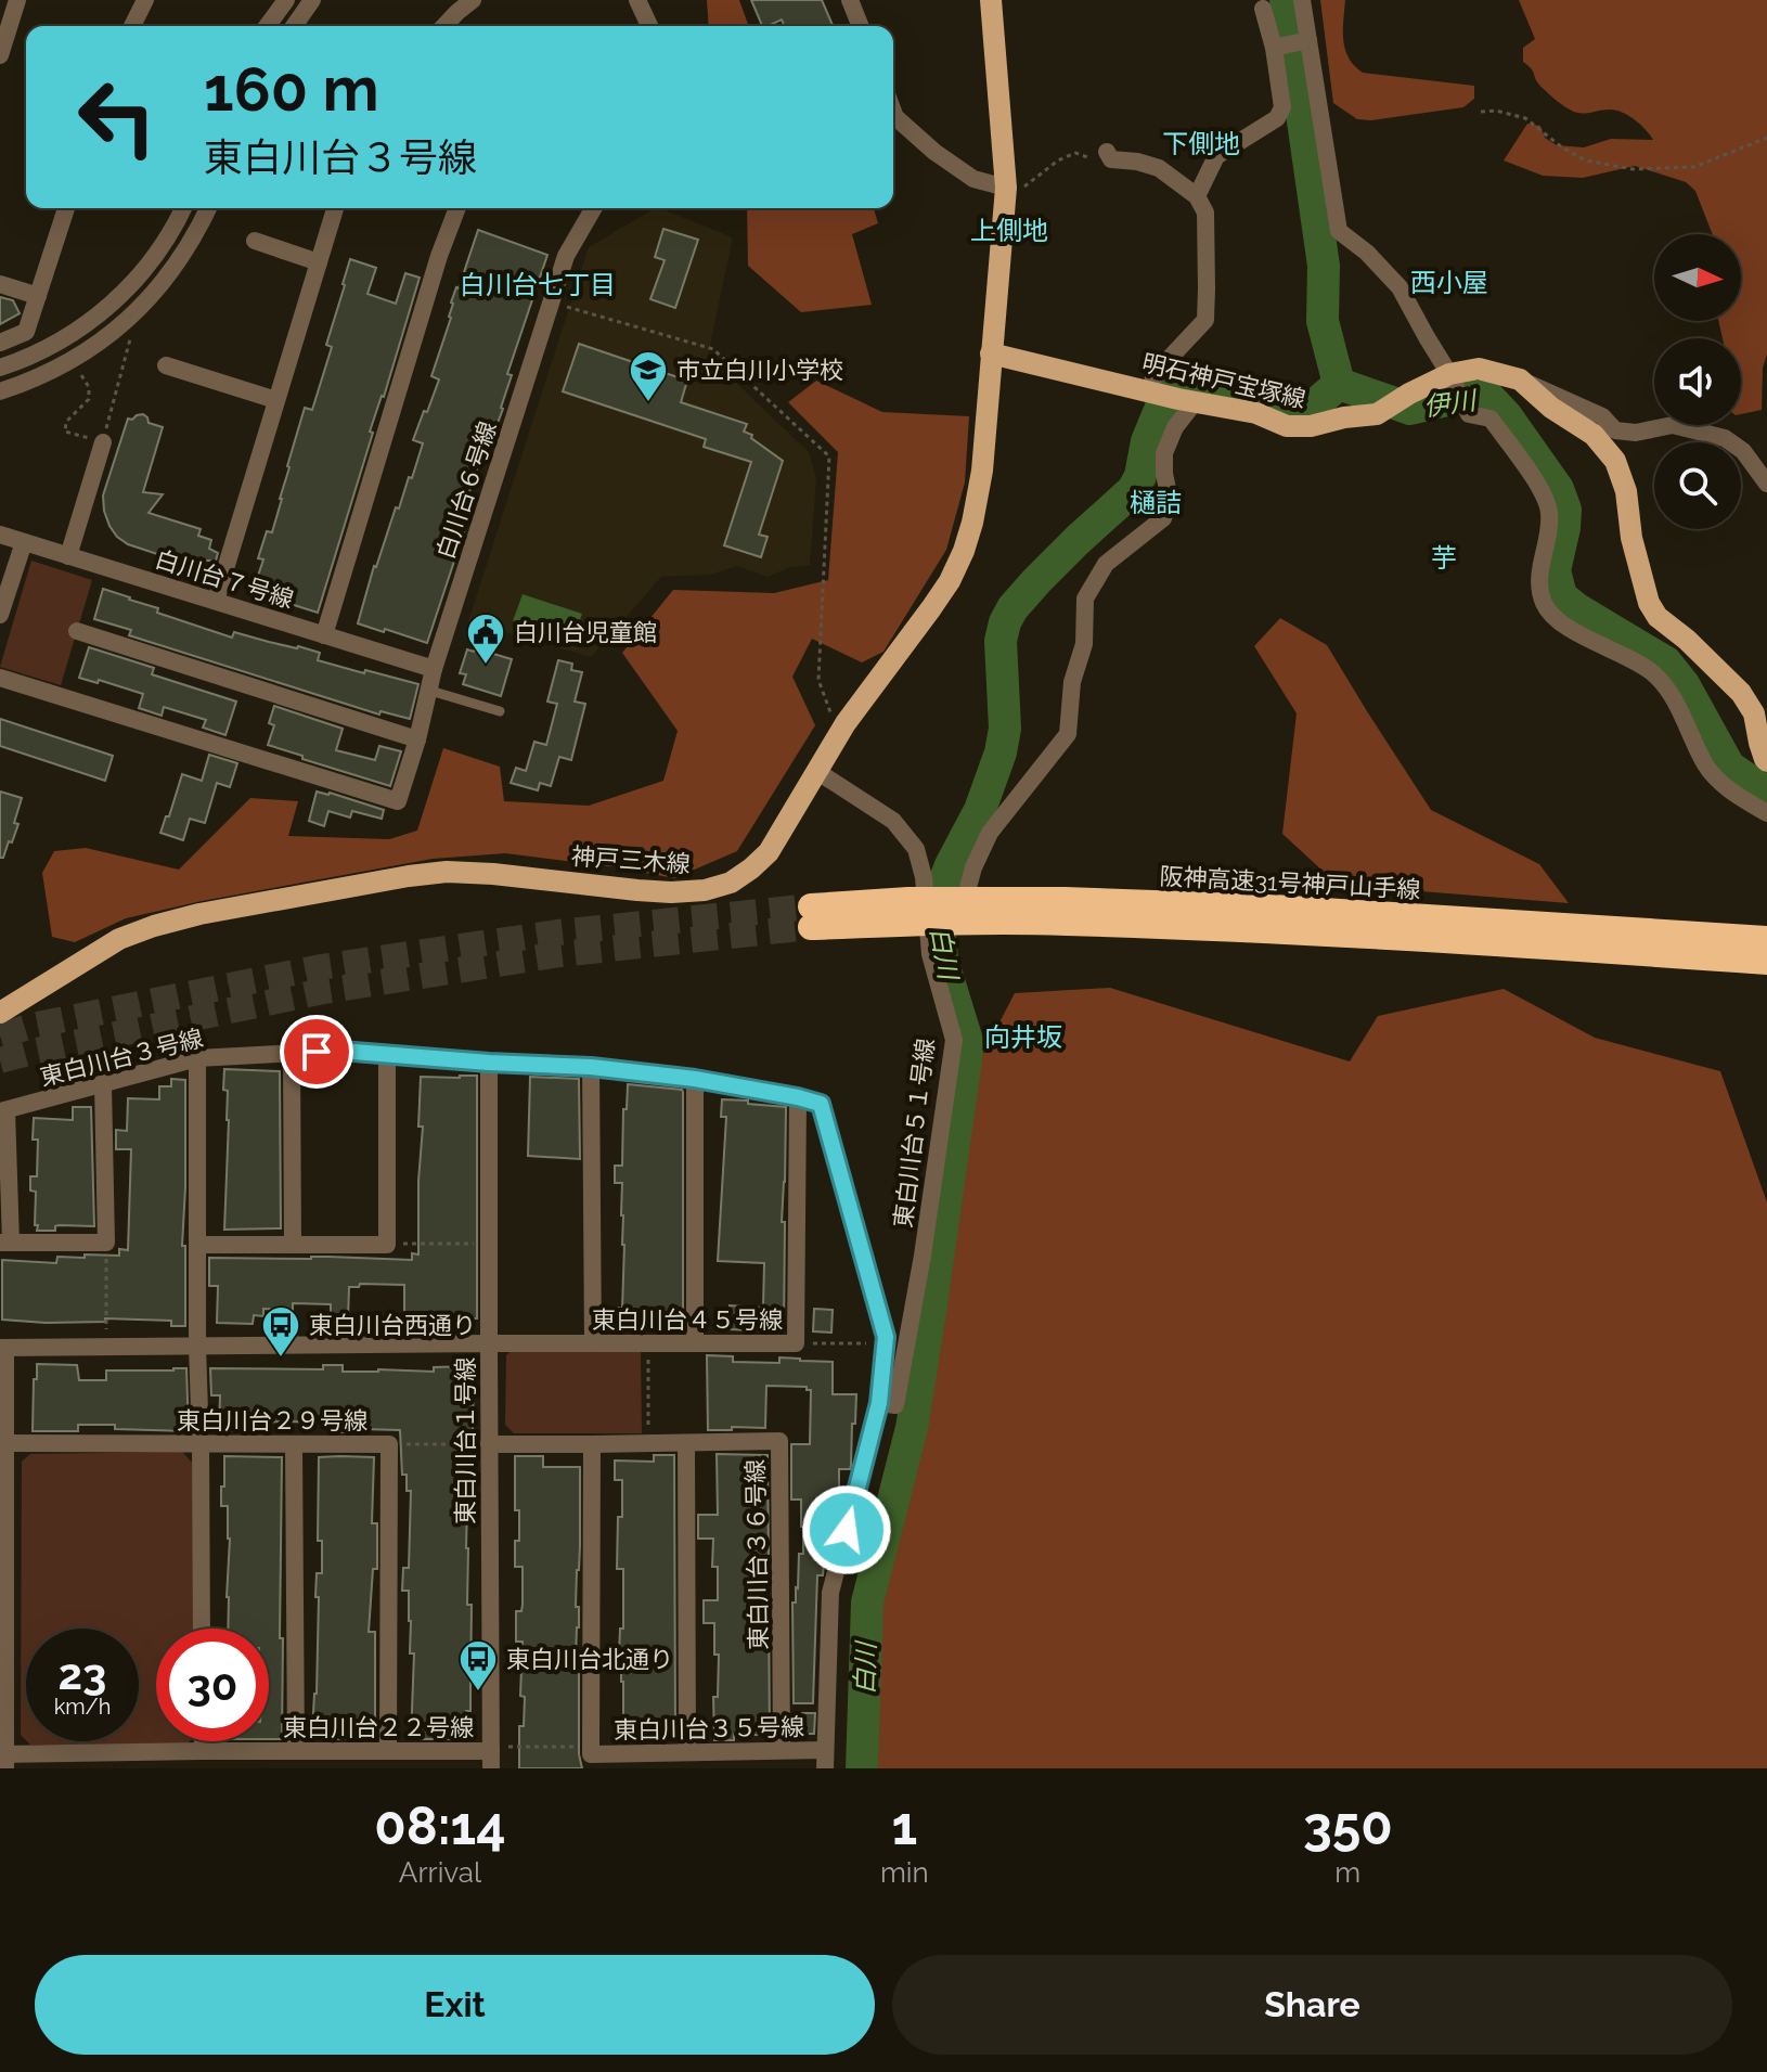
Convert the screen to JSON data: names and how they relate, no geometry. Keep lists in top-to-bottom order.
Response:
{
  "streets": {
    "highway": ["阪神高速31号神戸山手線"],
    "main road": ["明石神戸宝塚線", "神戸三木線"],
    "street": [
      "白川台６号線",
      "白川台７号線",
      "東白川台３号線",
      "東白川台５１号線",
      "東白川台４５号線",
      "東白川台２９号線",
      "東白川台１号線",
      "東白川台３６号線",
      "東白川台２２号線",
      "東白川台３５号線"
    ]
  },
  "crossings": [
    ["明石神戸宝塚線", "神戸三木線"],
    ["白川台６号線", "白川台７号線"],
    ["阪神高速31号神戸山手線", "東白川台５１号線"],
    ["東白川台３号線", "東白川台４５号線"],
    ["東白川台４５号線", "東白川台１号線"],
    ["東白川台２９号線", "東白川台２２号線"],
    ["東白川台１号線", "東白川台２２号線"],
    ["東白川台３６号線", "東白川台３５号線"]
  ],
  "districts": [
    "下側地",
    "上側地",
    "西小屋",
    "白川台七丁目",
    "樋詰",
    "芋",
    "向井坂"
  ],
  "water": ["伊川", "白川"],
  "places": {
    "school or university": ["市立白川小学校"],
    "public building": ["白川台児童館"],
    "bus stop": ["東白川台西通り", "東白川台北通り"]
  },
  "north": "right",
  "page": {
    "turn": ["160 m", "東白川台３号線"],
    "speed": "23 km/h",
    "limit": "30",
    "eta": [
      "08:14",
      "Arrival",
      "1",
      "min",
      "350",
      "m"
    ],
    "buttons": ["Exit", "Share"]
  }
}
